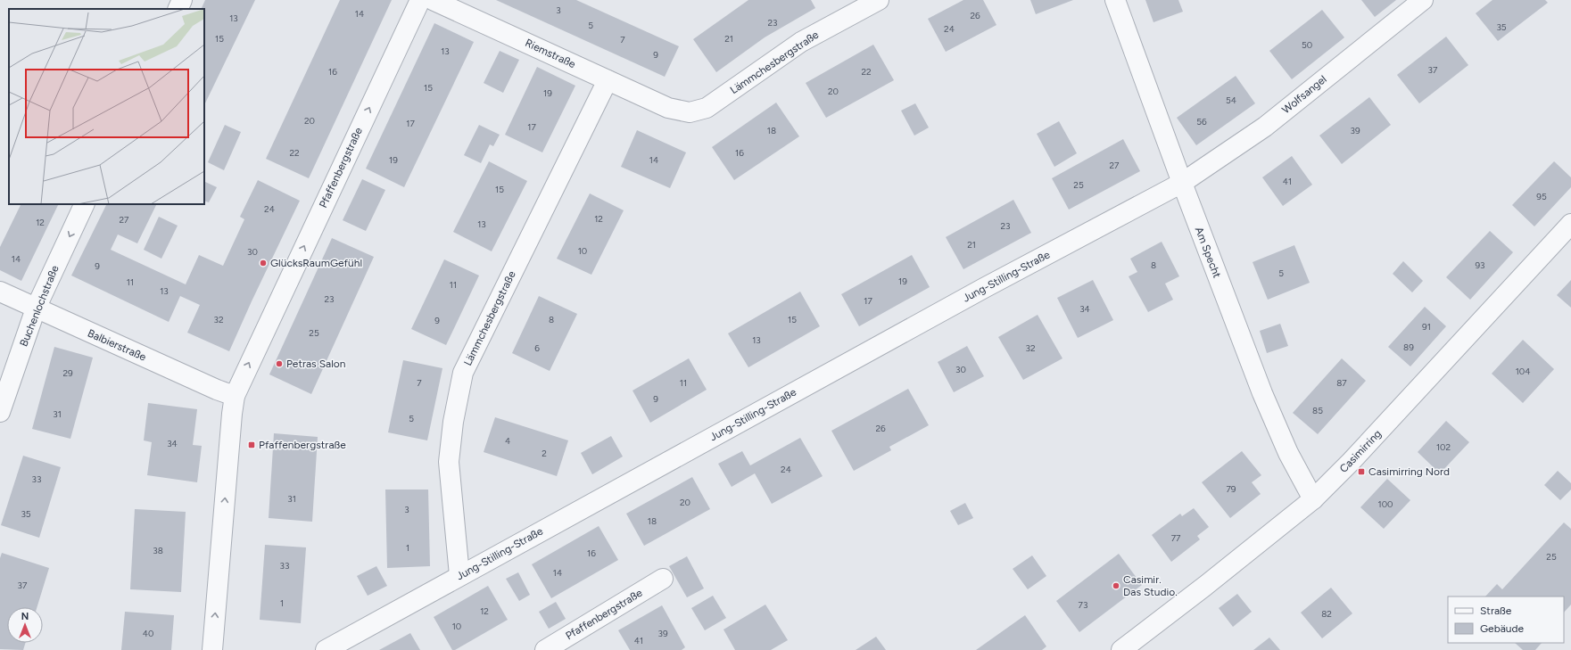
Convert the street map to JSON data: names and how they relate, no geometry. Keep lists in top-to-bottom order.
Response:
{
  "streets": {
    "street": [
      "Riemstraße",
      "Lämmchesbergstraße",
      "Wolfsangel",
      "Pfaffenbergstraße",
      "Am Specht",
      "Jung-Stilling-Straße",
      "Buchenlochstraße",
      "Balbierstraße",
      "Casimirring"
    ]
  },
  "crossings": [
    ["Riemstraße", "Lämmchesbergstraße"],
    ["Lämmchesbergstraße", "Jung-Stilling-Straße"],
    ["Wolfsangel", "Am Specht"],
    ["Wolfsangel", "Jung-Stilling-Straße"],
    ["Pfaffenbergstraße", "Balbierstraße"],
    ["Am Specht", "Jung-Stilling-Straße"],
    ["Am Specht", "Casimirring"],
    ["Buchenlochstraße", "Balbierstraße"]
  ],
  "one_way": ["Pfaffenbergstraße", "Buchenlochstraße"],
  "places": {
    "other": ["GlücksRaumGefühl", "Petras Salon", "Casimir. Das Studio."],
    "transit": ["Pfaffenbergstraße", "Casimirring Nord"]
  },
  "house_numbers": [
    "3",
    "14",
    "26",
    "13",
    "23",
    "5",
    "35",
    "24",
    "15",
    "21",
    "7",
    "50",
    "13",
    "9",
    "37",
    "16",
    "22",
    "15",
    "20",
    "19",
    "54",
    "20",
    "56",
    "17",
    "17",
    "18",
    "39",
    "22",
    "16",
    "19",
    "14",
    "27",
    "41",
    "25",
    "15",
    "95",
    "24",
    "12",
    "27",
    "12",
    "13",
    "23",
    "21",
    "10",
    "30",
    "14",
    "8",
    "93",
    "9",
    "5",
    "19",
    "11",
    "11",
    "13",
    "23",
    "17",
    "34",
    "32",
    "8",
    "15",
    "9",
    "91",
    "25",
    "13",
    "89",
    "6",
    "32",
    "30",
    "104",
    "29",
    "7",
    "11",
    "87",
    "9",
    "85",
    "31",
    "5",
    "26",
    "4",
    "34",
    "102",
    "2",
    "24",
    "33",
    "79",
    "31",
    "20",
    "100",
    "3",
    "35",
    "18",
    "77",
    "1",
    "38",
    "16",
    "25",
    "33",
    "14",
    "37",
    "1",
    "73",
    "12",
    "82",
    "10",
    "40",
    "39",
    "41"
  ],
  "legend": ["Straße", "Gebäude"],
  "north": "top"
}
